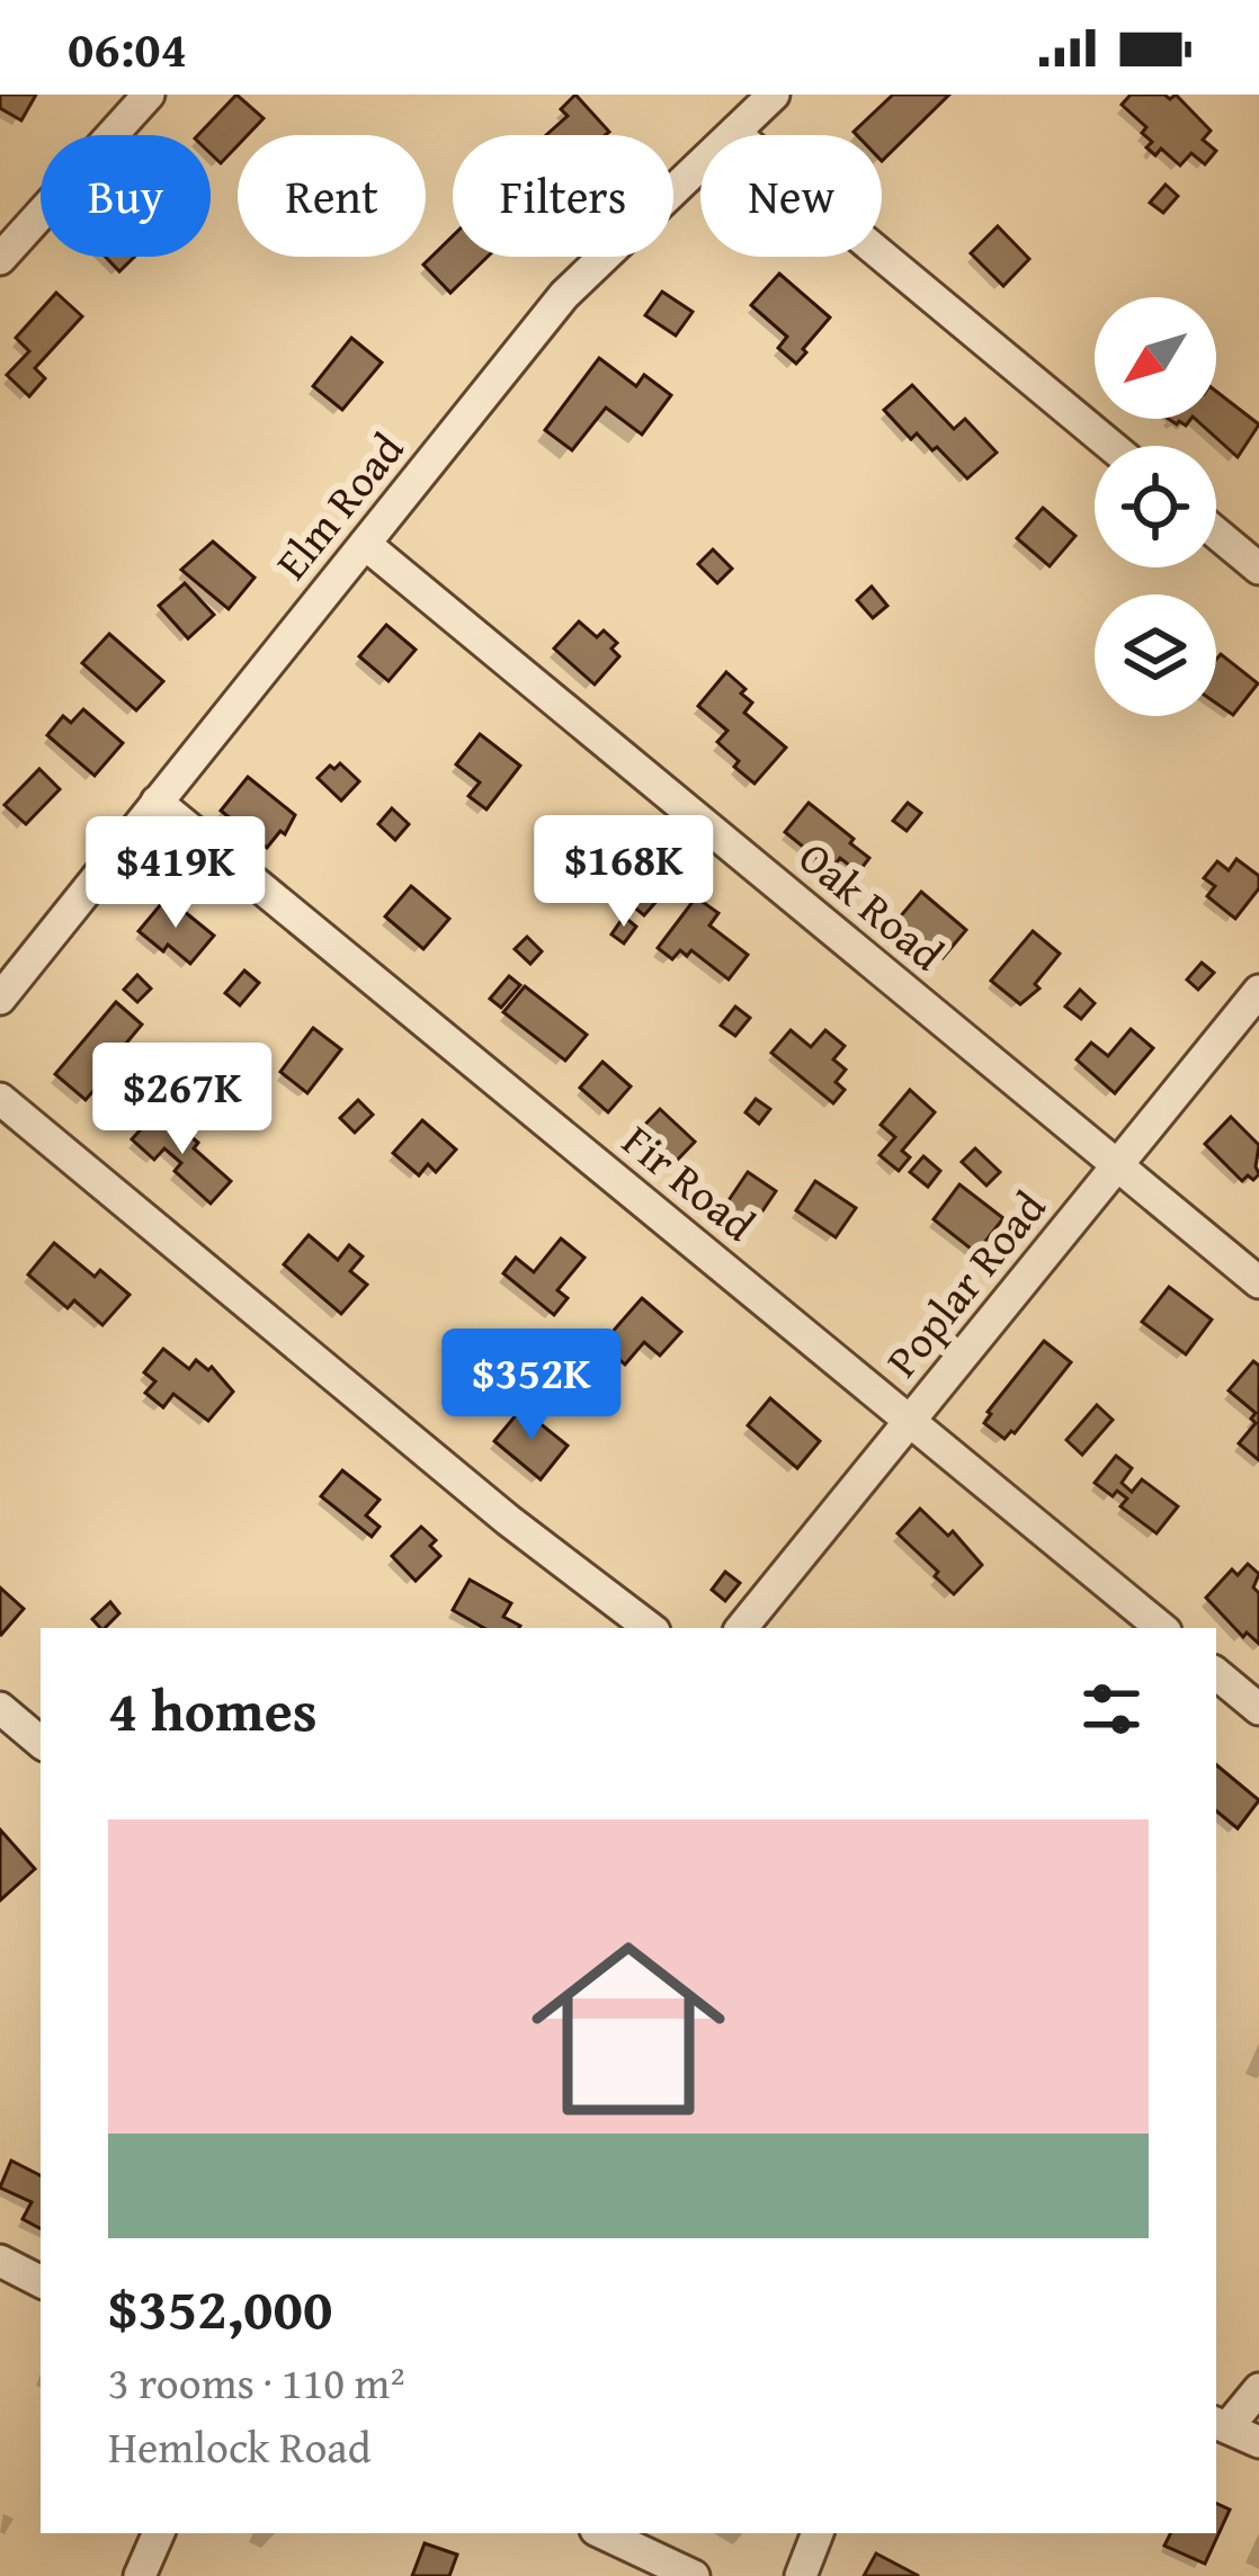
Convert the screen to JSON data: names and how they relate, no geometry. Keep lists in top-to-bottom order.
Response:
{
  "streets": {
    "street": [
      "Elm Road",
      "Oak Road",
      "Fir Road",
      "Poplar Road"
    ]
  },
  "crossings": [
    ["Elm Road", "Oak Road"],
    ["Elm Road", "Fir Road"],
    ["Oak Road", "Poplar Road"],
    ["Fir Road", "Poplar Road"]
  ],
  "north": "bottom left",
  "page": {
    "status": "06:04",
    "chip": [
      "Buy",
      "Rent",
      "Filters",
      "New"
    ],
    "price": [
      "$168K",
      "$419K",
      "$267K",
      "$352K"
    ],
    "heading": "4 homes",
    "list": [
      {
        "name": "$352,000",
        "note": "3 rooms · 110 m² · Hemlock Road"
      }
    ]
  }
}
